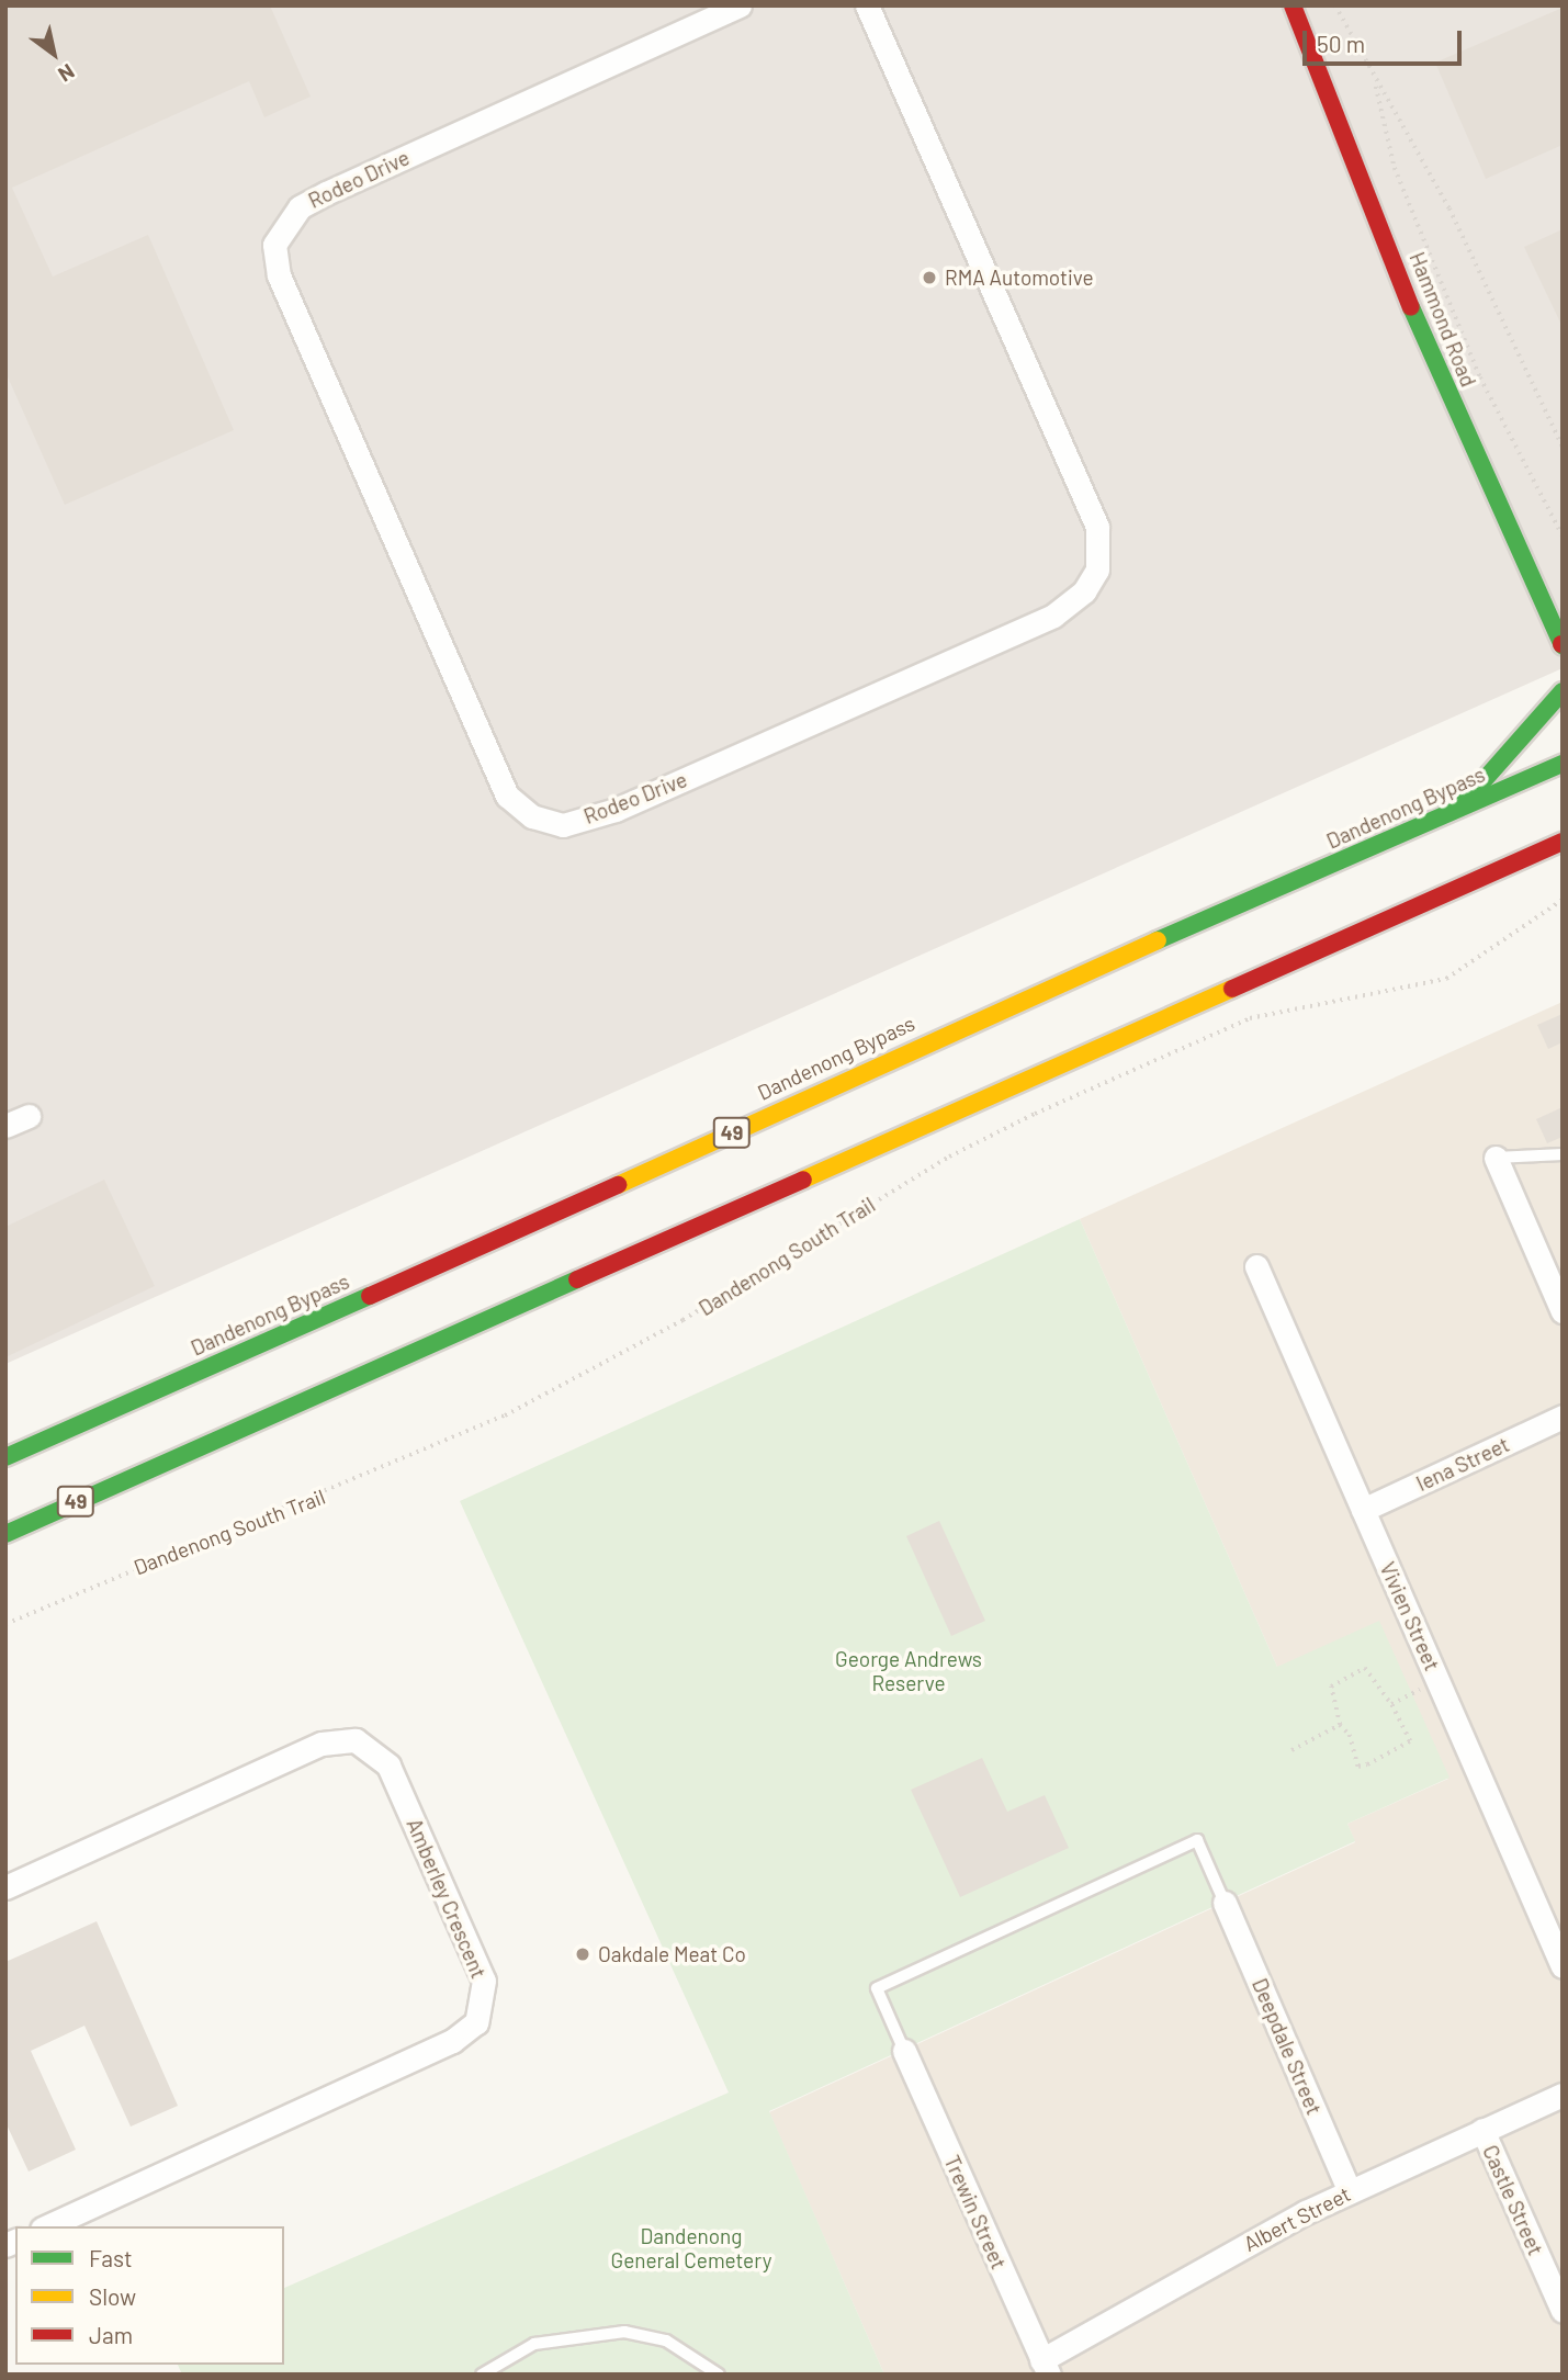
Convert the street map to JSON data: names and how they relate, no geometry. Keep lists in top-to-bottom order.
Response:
{
  "streets": {
    "main road": ["Hammond Road", "Dandenong Bypass", "49"],
    "street": [
      "Rodeo Drive",
      "Iena Street",
      "Vivien Street",
      "Amberley Crescent",
      "Deepdale Street",
      "Castle Street",
      "Trewin Street",
      "Albert Street"
    ],
    "path": ["Dandenong South Trail"]
  },
  "crossings": [
    ["Iena Street", "Vivien Street"],
    ["Deepdale Street", "Albert Street"],
    ["Castle Street", "Albert Street"],
    ["Trewin Street", "Albert Street"]
  ],
  "parks": ["George Andrews Reserve", "Dandenong General Cemetery"],
  "places": ["RMA Automotive", "Oakdale Meat Co"],
  "legend": ["Fast", "Slow", "Jam"],
  "scale_bar": "50 m",
  "north": "bottom right"
}
